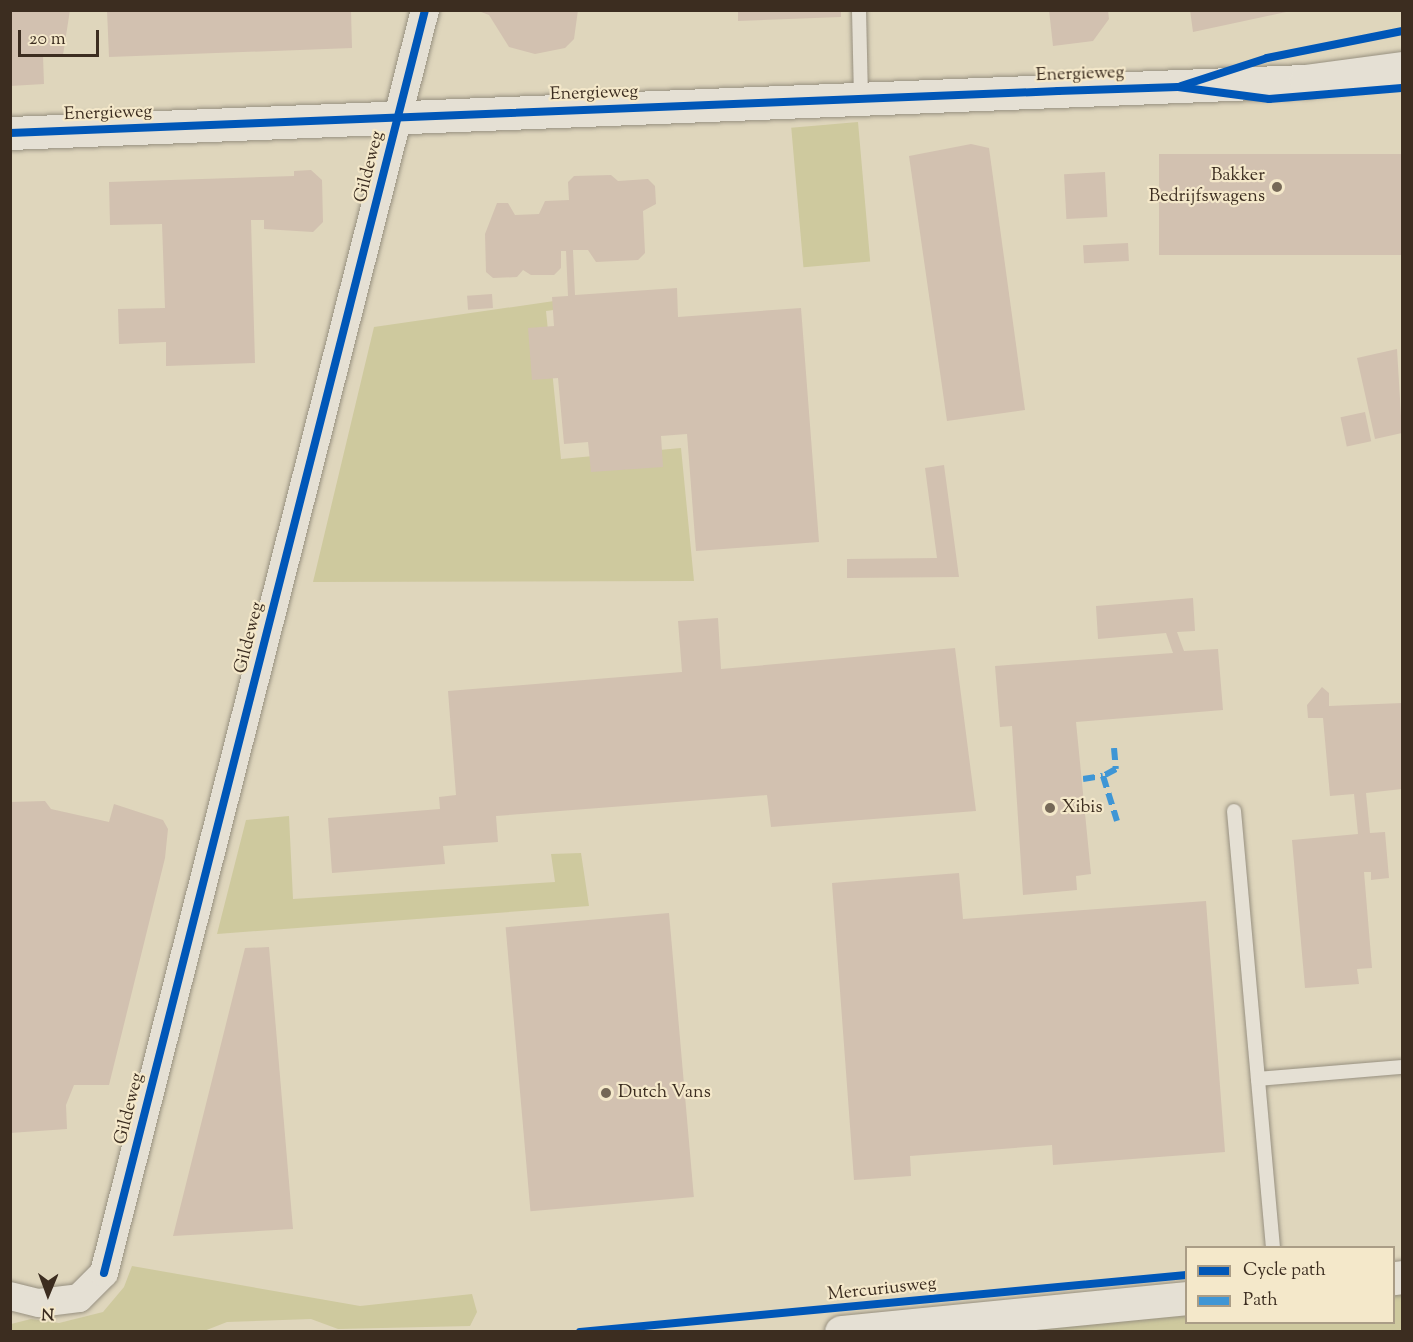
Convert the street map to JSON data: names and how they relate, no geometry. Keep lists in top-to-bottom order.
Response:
{
  "streets": {
    "street": ["Energieweg", "Gildeweg", "Mercuriusweg"]
  },
  "crossings": [
    ["Energieweg", "Gildeweg"]
  ],
  "places": ["Bakker Bedrijfswagens", "Xibis", "Dutch Vans"],
  "legend": ["Cycle path", "Path"],
  "scale_bar": "20 m",
  "north": "bottom"
}
